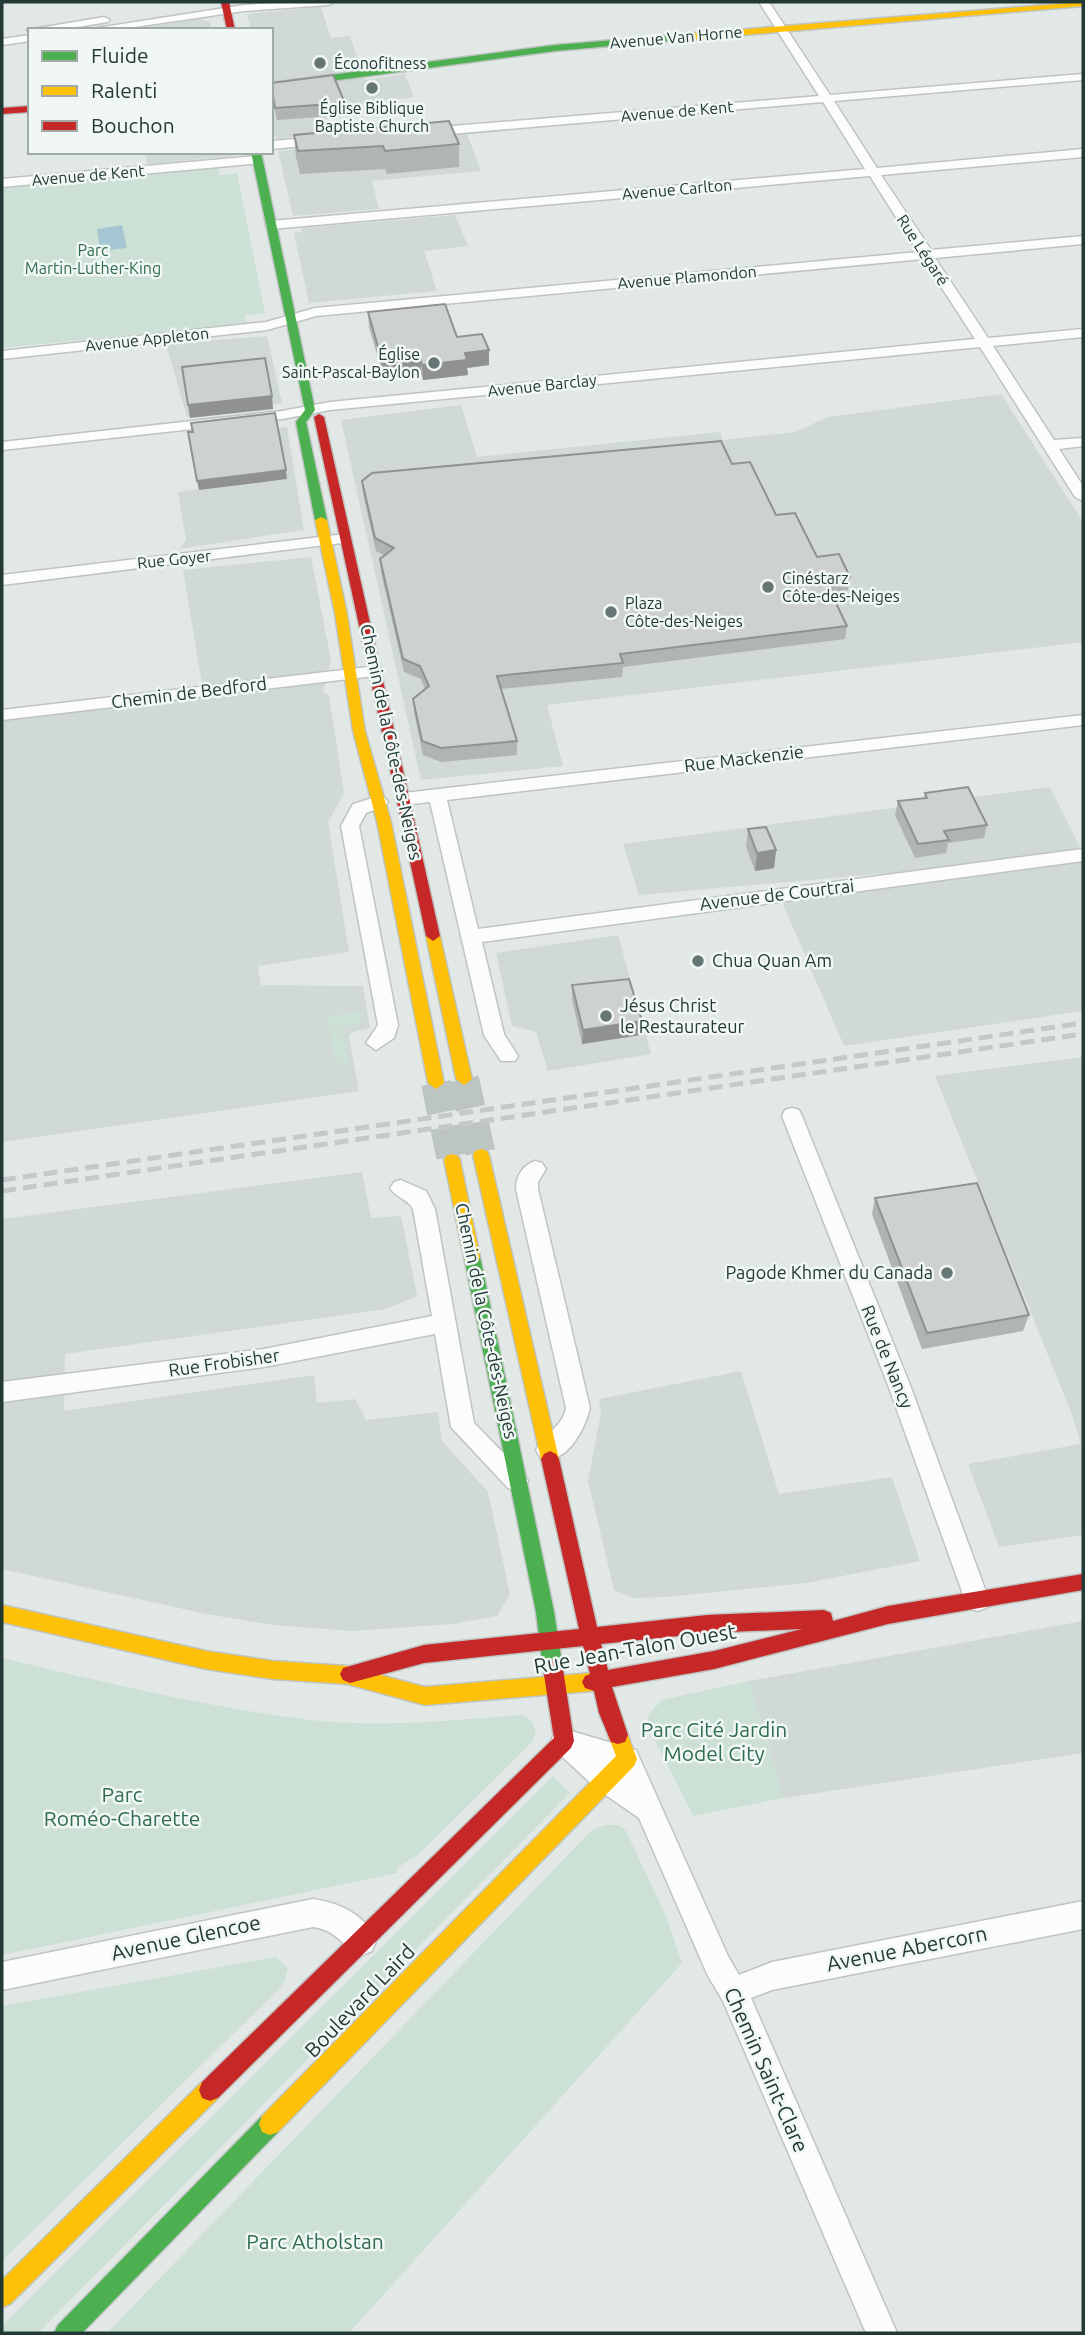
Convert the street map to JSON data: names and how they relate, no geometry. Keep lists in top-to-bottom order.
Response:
{
  "streets": {
    "main road": [
      "Avenue Van Horne",
      "Chemin de la Côte-des-Neiges",
      "Rue Jean-Talon Ouest",
      "Boulevard Laird"
    ],
    "street": [
      "Avenue de Kent",
      "Avenue Carlton",
      "Rue Légaré",
      "Avenue Plamondon",
      "Avenue Appleton",
      "Avenue Barclay",
      "Rue Goyer",
      "Chemin de Bedford",
      "Rue Mackenzie",
      "Avenue de Courtrai",
      "Rue de Nancy",
      "Rue Frobisher",
      "Avenue Glencoe",
      "Avenue Abercorn",
      "Chemin Saint-Clare"
    ]
  },
  "crossings": [
    ["Avenue Van Horne", "Rue Légaré"],
    ["Avenue de Kent", "Rue Légaré"],
    ["Avenue de Kent", "Chemin de la Côte-des-Neiges"],
    ["Avenue Carlton", "Rue Légaré"],
    ["Avenue Carlton", "Chemin de la Côte-des-Neiges"],
    ["Rue Légaré", "Avenue Plamondon"],
    ["Rue Légaré", "Avenue Barclay"],
    ["Avenue Plamondon", "Avenue Appleton"],
    ["Avenue Plamondon", "Chemin de la Côte-des-Neiges"],
    ["Avenue Appleton", "Chemin de la Côte-des-Neiges"],
    ["Avenue Barclay", "Chemin de la Côte-des-Neiges"],
    ["Rue Goyer", "Chemin de la Côte-des-Neiges"],
    ["Chemin de Bedford", "Chemin de la Côte-des-Neiges"],
    ["Chemin de la Côte-des-Neiges", "Rue Mackenzie"],
    ["Chemin de la Côte-des-Neiges", "Avenue de Courtrai"],
    ["Chemin de la Côte-des-Neiges", "Rue Frobisher"],
    ["Chemin de la Côte-des-Neiges", "Rue Jean-Talon Ouest"],
    ["Rue de Nancy", "Rue Jean-Talon Ouest"],
    ["Avenue Abercorn", "Chemin Saint-Clare"],
    ["Boulevard Laird", "Chemin Saint-Clare"]
  ],
  "parks": [
    "Parc Martin-Luther-King",
    "Parc Cité Jardin Model City",
    "Parc Roméo-Charette",
    "Parc Atholstan"
  ],
  "places": [
    "Éconofitness",
    "Église Biblique Baptiste Church",
    "Église Saint-Pascal-Baylon",
    "Cinéstarz Côte-des-Neiges",
    "Plaza Côte-des-Neiges",
    "Chua Quan Am",
    "Jésus Christ le Restaurateur",
    "Pagode Khmer du Canada"
  ],
  "legend": ["Fluide", "Ralenti", "Bouchon"]
}
